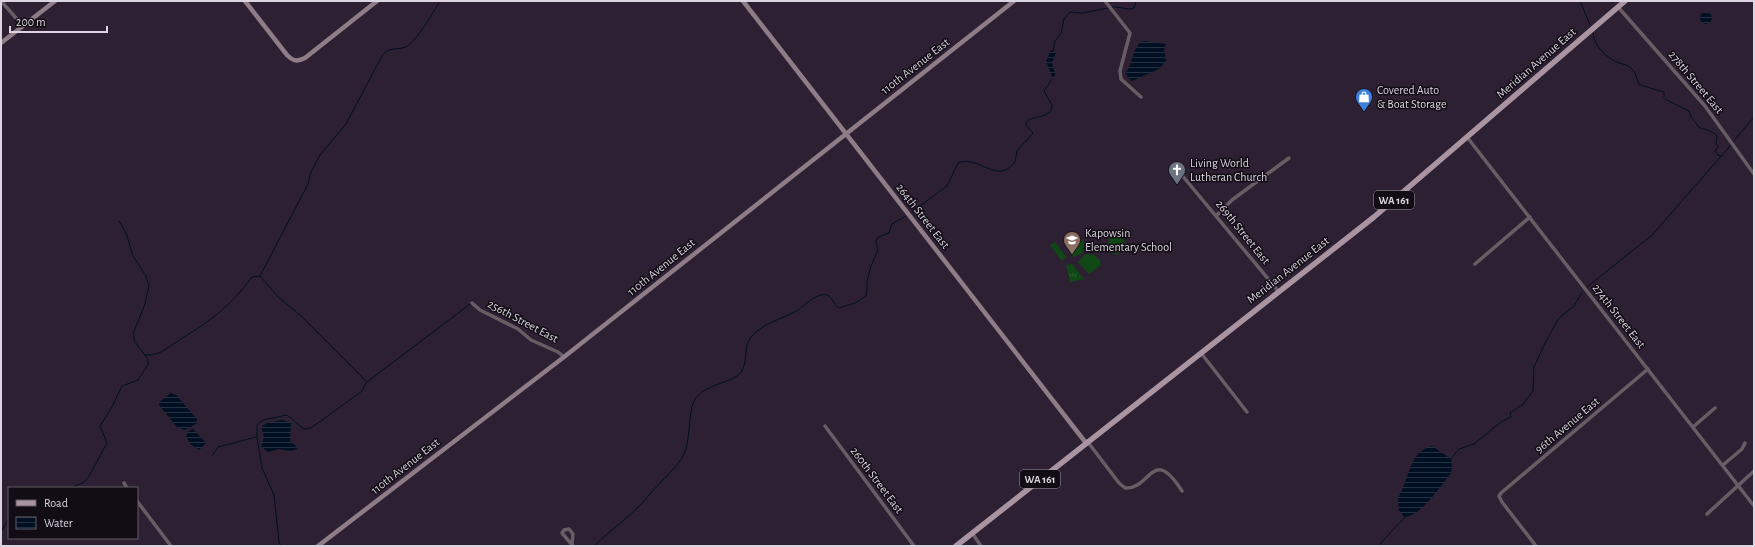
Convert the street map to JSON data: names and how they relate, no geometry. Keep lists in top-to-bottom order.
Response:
{
  "streets": {
    "main road": ["Meridian Avenue East", "WA 161"],
    "street": [
      "110th Avenue East",
      "278th Street East",
      "264th Street East",
      "269th Street East",
      "274th Street East",
      "256th Street East",
      "96th Avenue East",
      "260th Street East"
    ]
  },
  "crossings": [
    ["Meridian Avenue East", "278th Street East"],
    ["Meridian Avenue East", "264th Street East"],
    ["Meridian Avenue East", "269th Street East"],
    ["Meridian Avenue East", "274th Street East"],
    ["110th Avenue East", "264th Street East"],
    ["110th Avenue East", "256th Street East"],
    ["274th Street East", "96th Avenue East"]
  ],
  "places": {
    "shop": ["Covered Auto & Boat Storage"],
    "church": ["Living World Lutheran Church"],
    "school or university": ["Kapowsin Elementary School"]
  },
  "legend": ["Road", "Water"],
  "scale_bar": "200 m"
}
